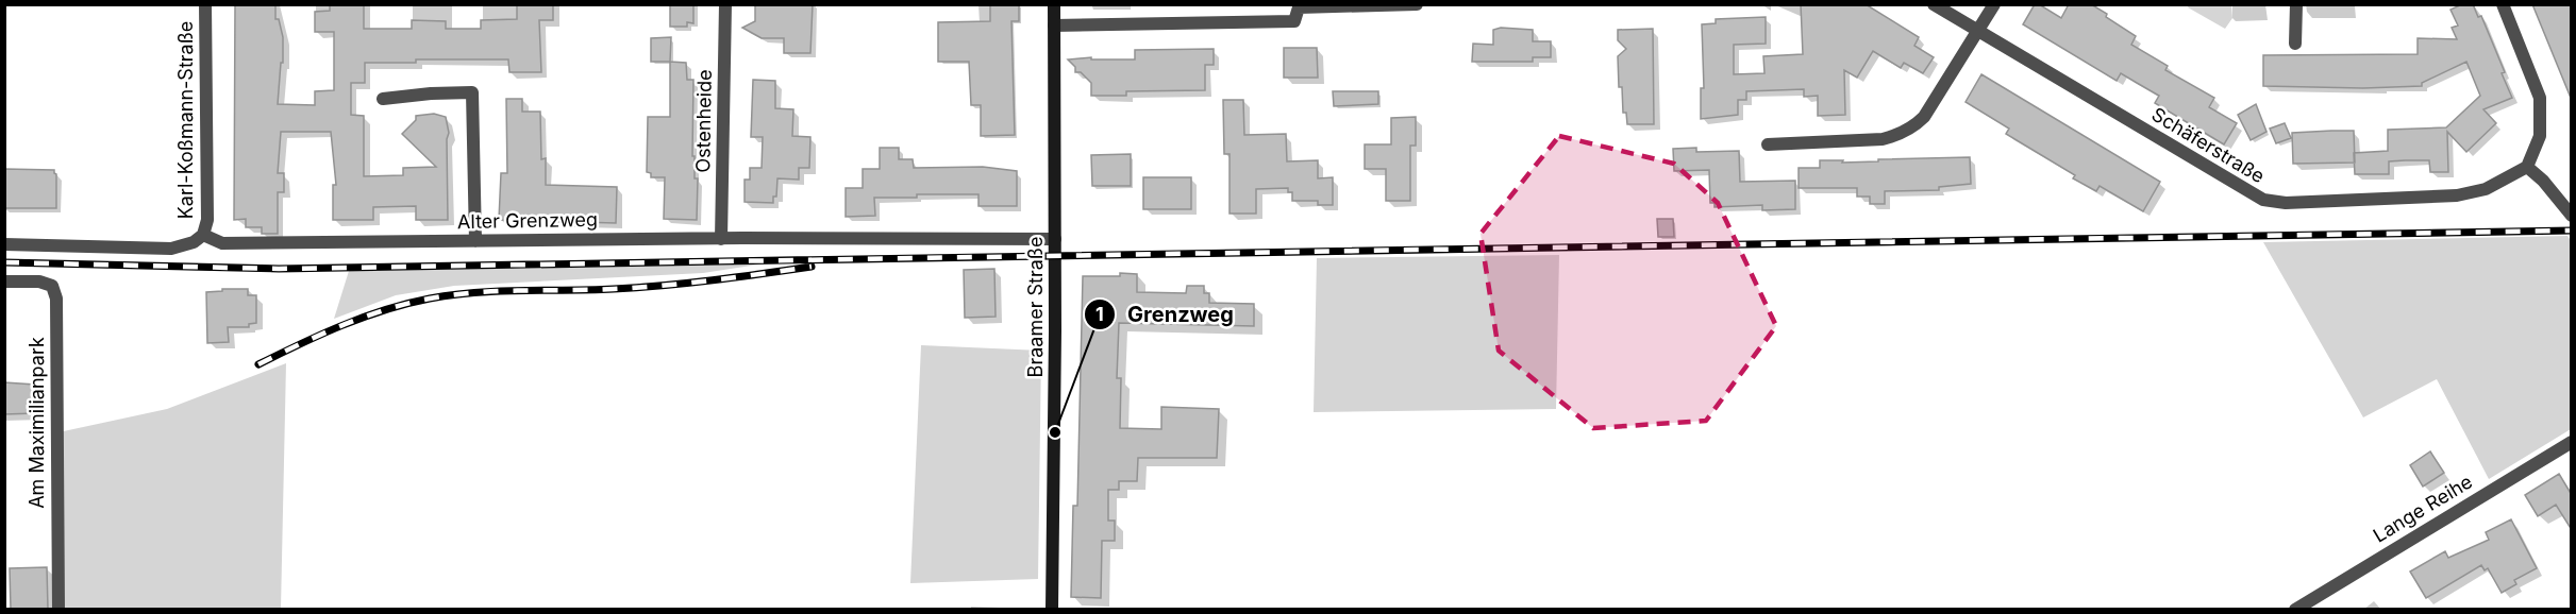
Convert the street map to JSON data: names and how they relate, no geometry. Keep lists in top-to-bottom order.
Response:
{
  "streets": {
    "street": [
      "Karl-Koßmann-Straße",
      "Ostenheide",
      "Schäferstraße",
      "Alter Grenzweg",
      "Braamer Straße",
      "Am Maximilianpark",
      "Lange Reihe"
    ]
  },
  "crossings": [
    ["Karl-Koßmann-Straße", "Alter Grenzweg"],
    ["Ostenheide", "Alter Grenzweg"],
    ["Alter Grenzweg", "Braamer Straße"]
  ],
  "places": ["Grenzweg"]
}
